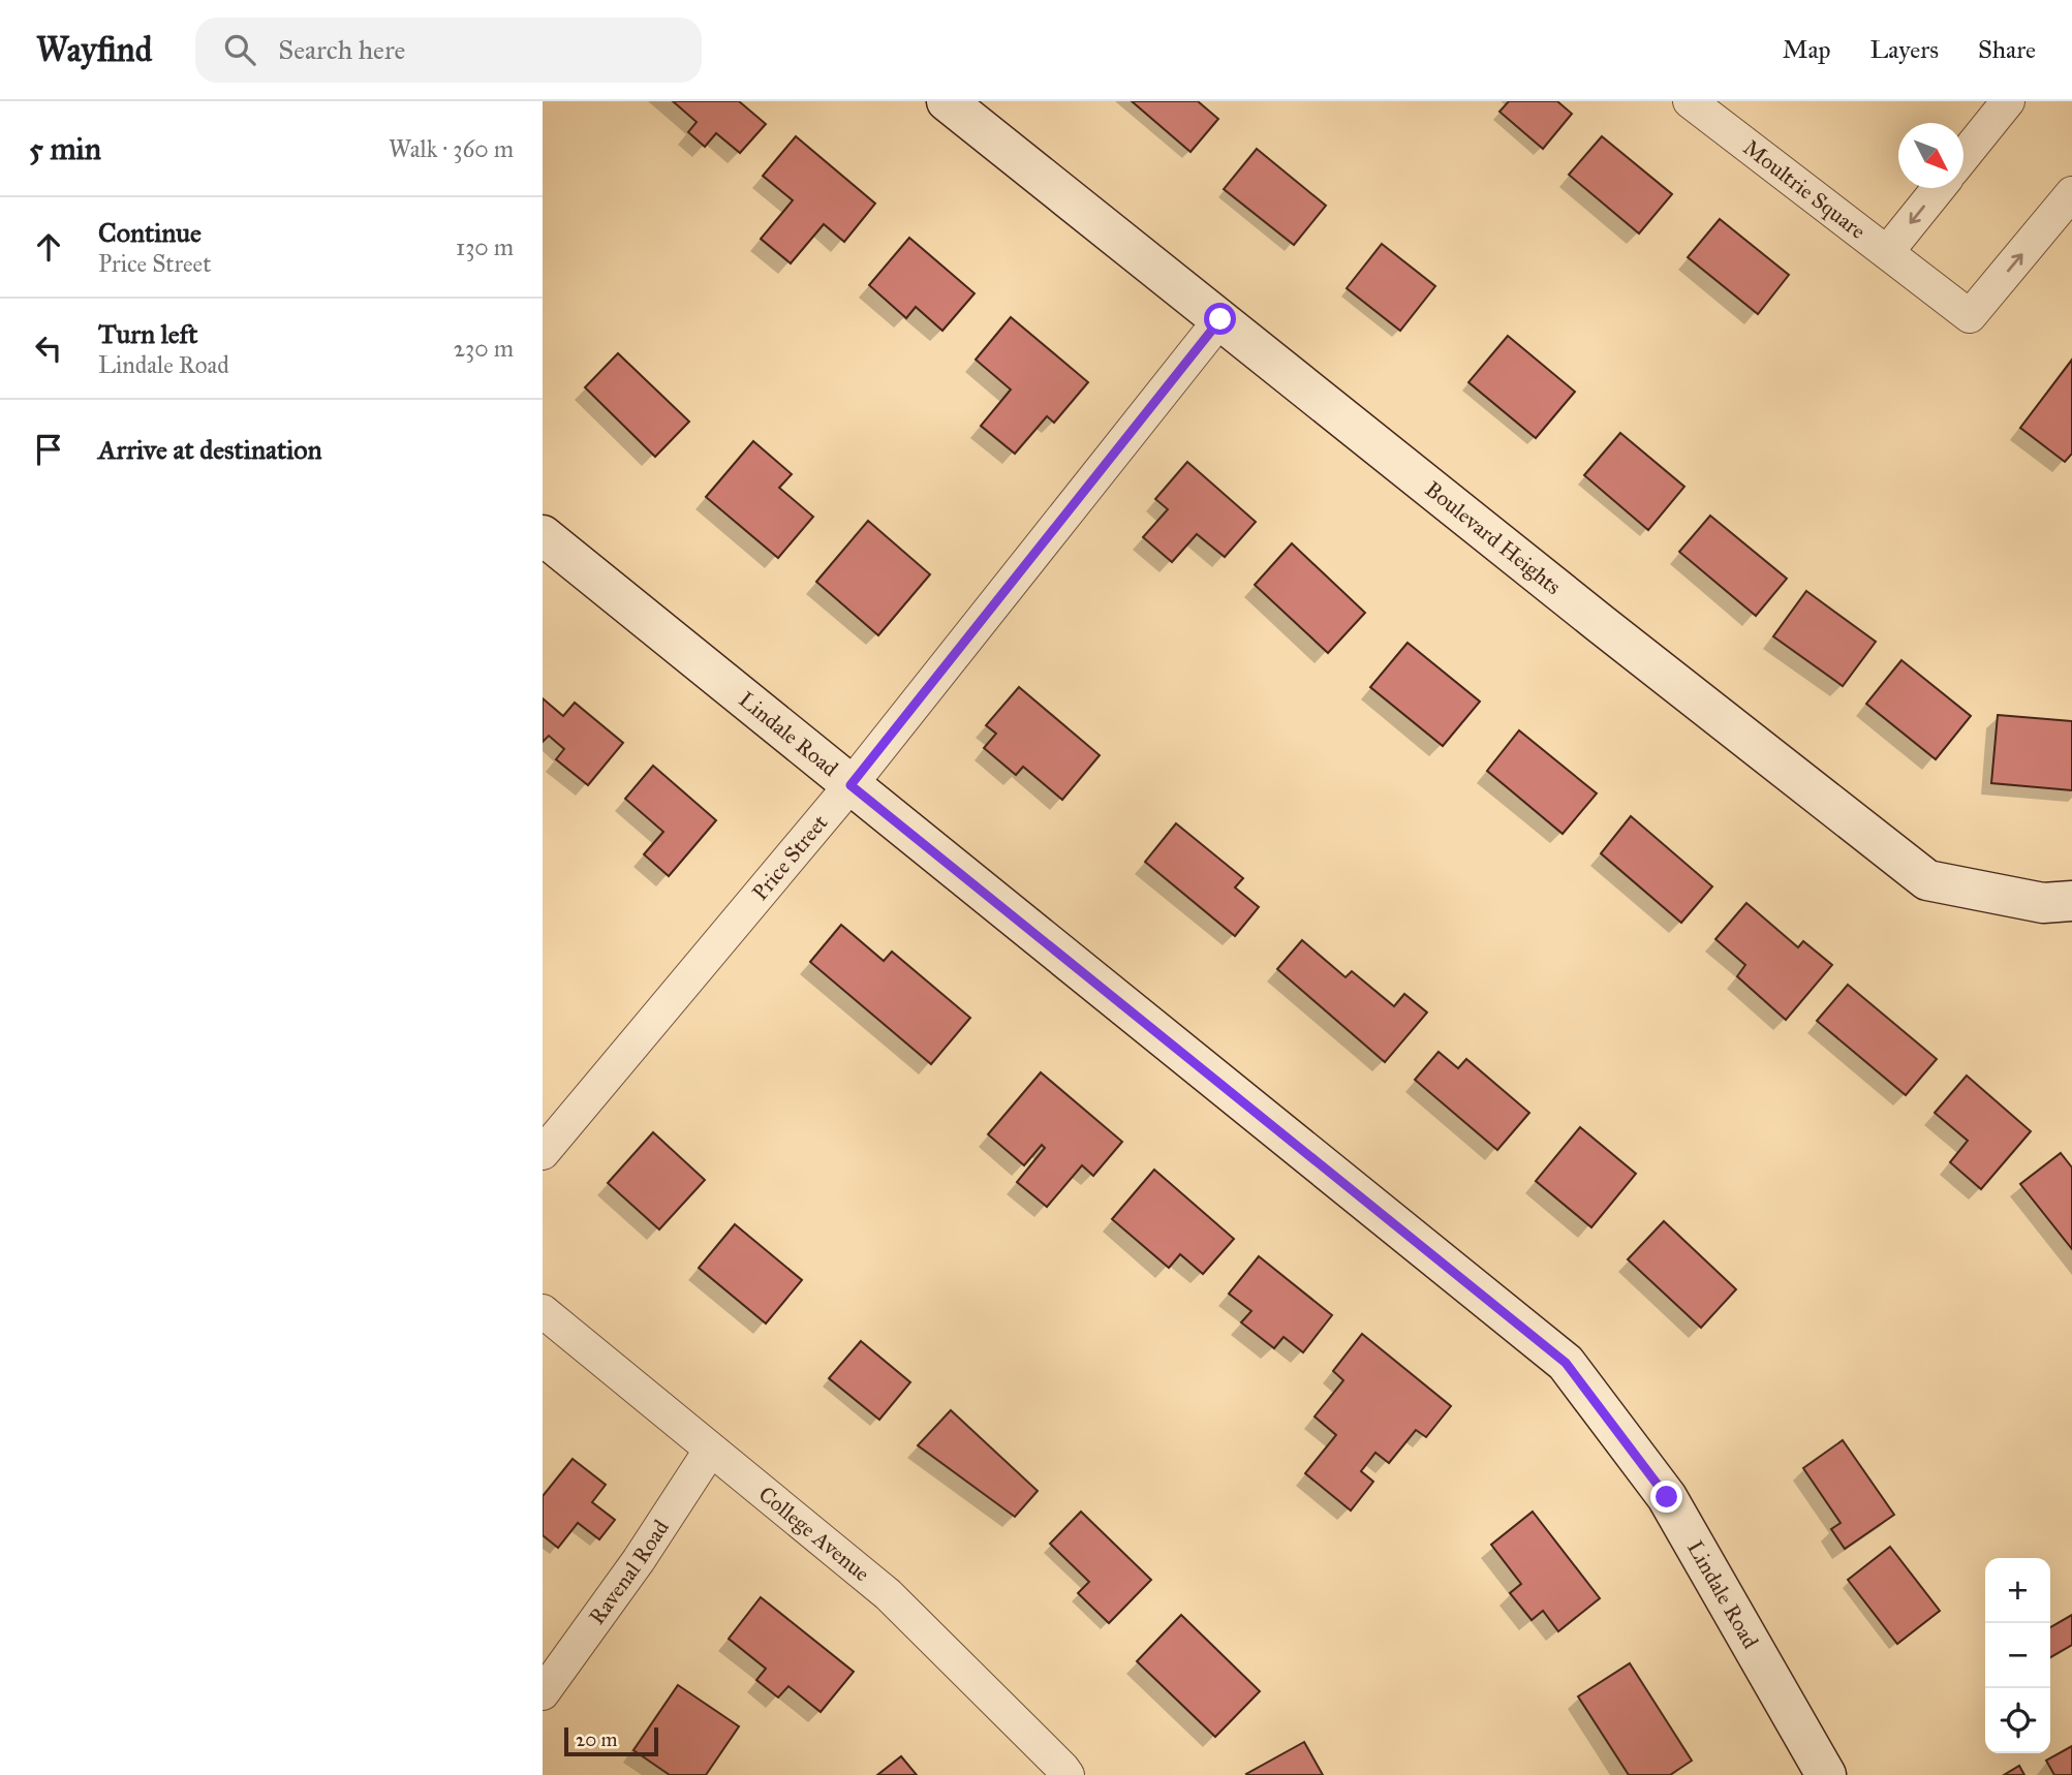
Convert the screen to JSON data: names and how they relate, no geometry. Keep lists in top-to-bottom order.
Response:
{
  "streets": {
    "street": [
      "Moultrie Square",
      "Boulevard Heights",
      "Lindale Road",
      "Price Street",
      "College Avenue",
      "Ravenal Road"
    ]
  },
  "crossings": [
    ["Boulevard Heights", "Price Street"],
    ["Lindale Road", "Price Street"],
    ["College Avenue", "Ravenal Road"]
  ],
  "scale_bar": "20 m",
  "north": "bottom right",
  "page": {
    "header": "Wayfind",
    "search": "Search here",
    "nav": ["Map", "Layers", "Share"],
    "heading": ["5 min", "Walk · 360 m"],
    "list": [
      ["Continue", "Price Street", "130 m"],
      ["Turn left", "Lindale Road", "230 m"],
      "Arrive at destination"
    ],
    "map_buttons": ["+", "−"],
    "scale": "20 m"
  }
}
